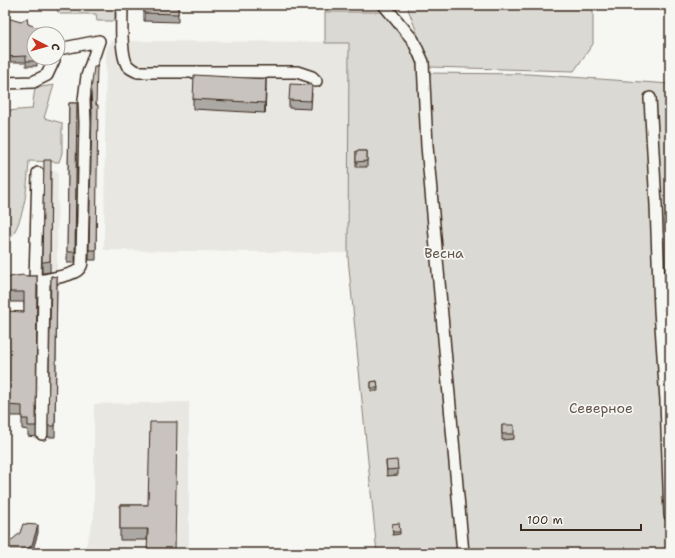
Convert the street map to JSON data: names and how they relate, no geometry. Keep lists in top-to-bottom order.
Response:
{
  "parks": ["Весна", "Северное"],
  "scale_bar": "100 m",
  "north": "right"
}
